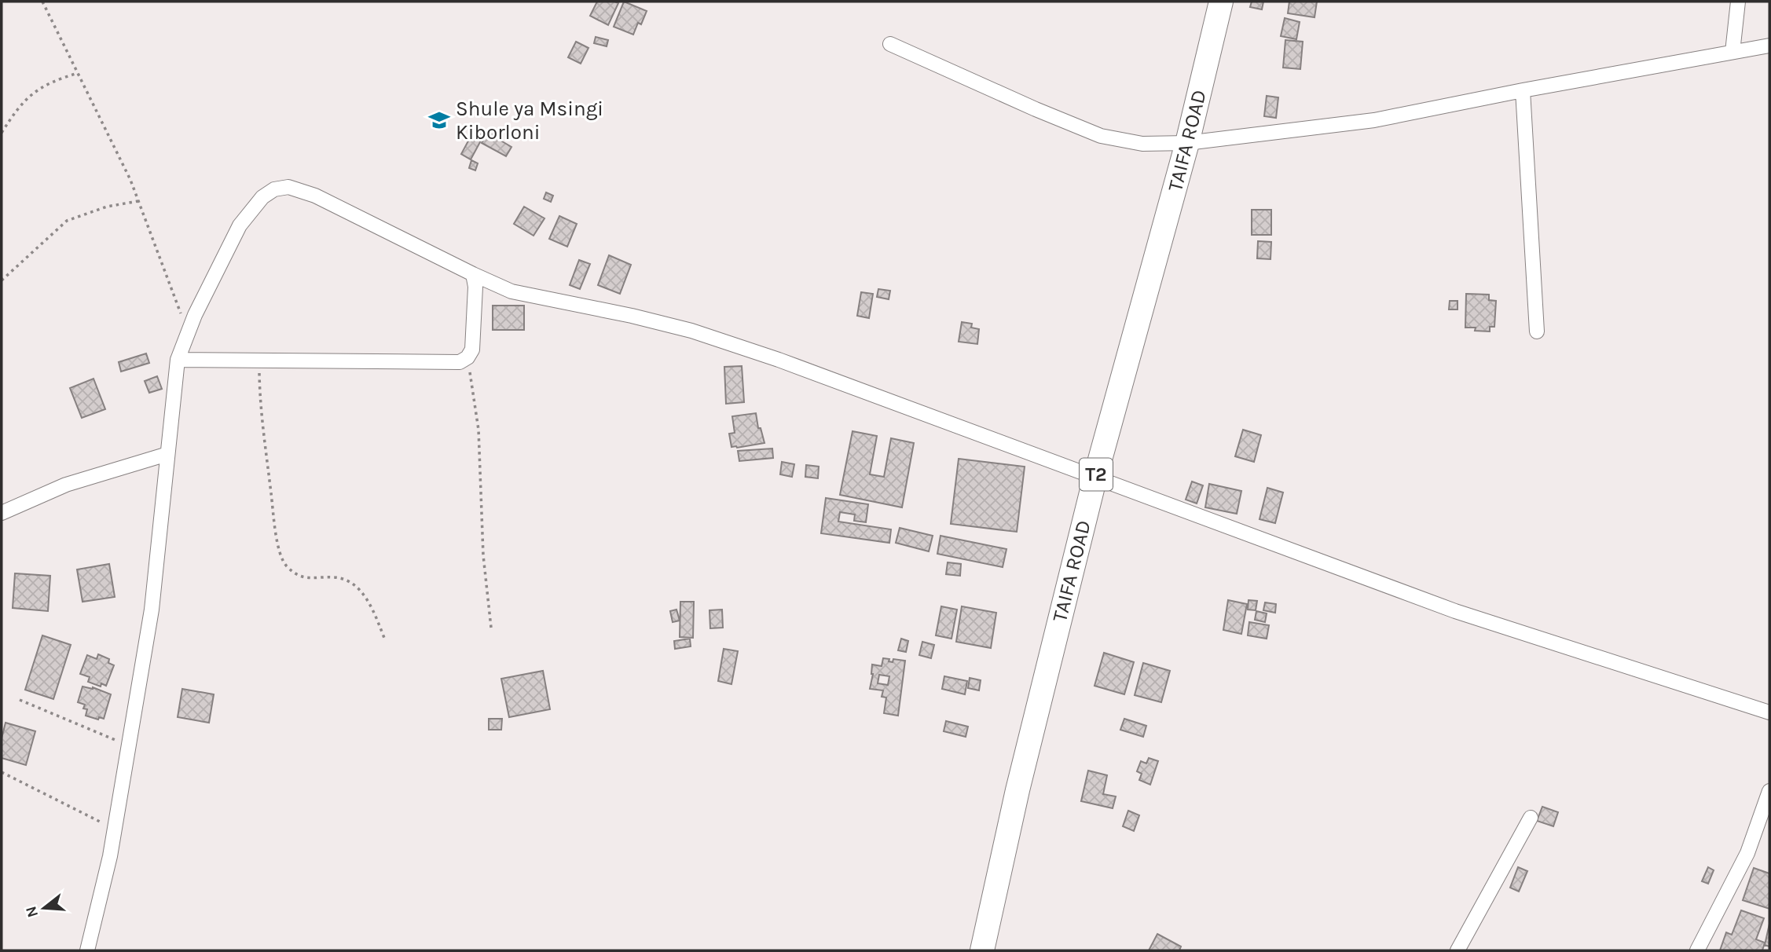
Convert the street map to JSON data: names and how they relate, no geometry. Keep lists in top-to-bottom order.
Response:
{
  "streets": {
    "highway": ["TAIFA ROAD", "T2"]
  },
  "places": {
    "school or university": ["Shule ya Msingi Kiborloni"]
  },
  "north": "left"
}
